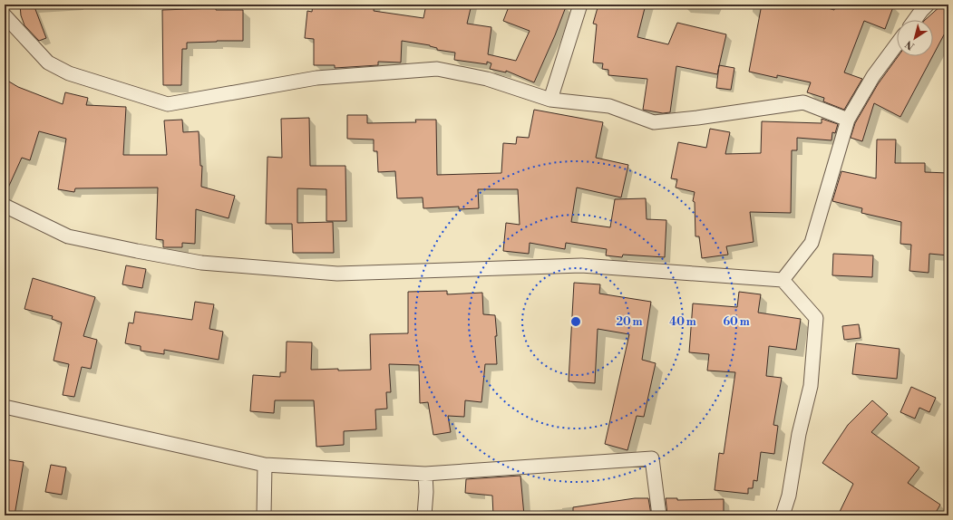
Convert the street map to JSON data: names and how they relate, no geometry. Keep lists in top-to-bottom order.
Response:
{
  "north": "bottom left",
  "rings": ["20 m", "40 m", "60 m"]
}
